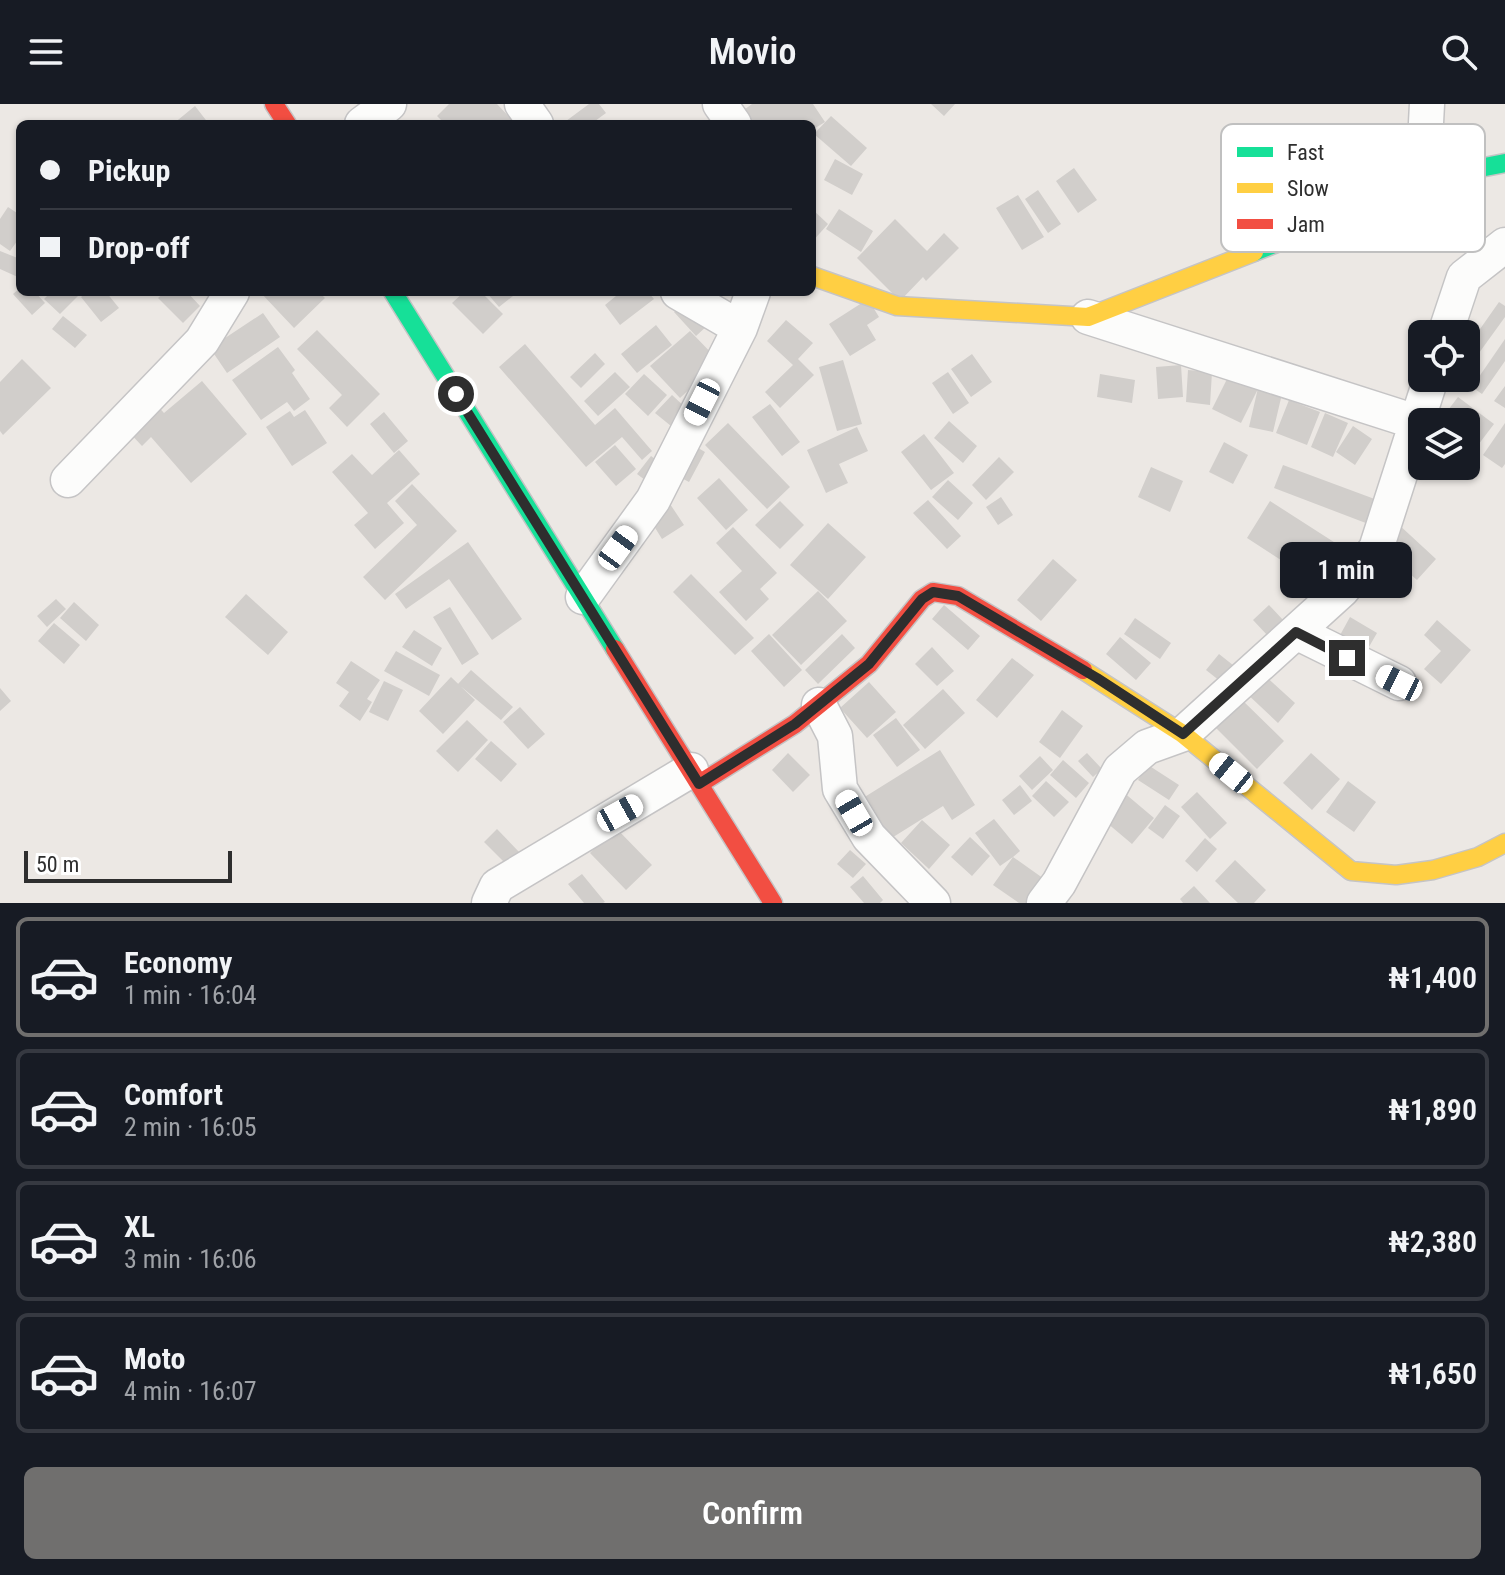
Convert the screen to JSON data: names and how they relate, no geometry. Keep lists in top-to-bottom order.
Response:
{
  "legend": ["Fast", "Slow", "Jam"],
  "scale_bar": "50 m",
  "page": {
    "header": "Movio",
    "banner": ["Pickup", "Drop-off"],
    "bubble": "1 min",
    "scale": "50 m",
    "list": [
      {
        "name": "Economy",
        "note": "1 min · 16:04",
        "value": "₦1,400"
      },
      {
        "name": "Comfort",
        "note": "2 min · 16:05",
        "value": "₦1,890"
      },
      {
        "name": "XL",
        "note": "3 min · 16:06",
        "value": "₦2,380"
      },
      {
        "name": "Moto",
        "note": "4 min · 16:07",
        "value": "₦1,650"
      }
    ],
    "buttons": "Confirm"
  }
}
